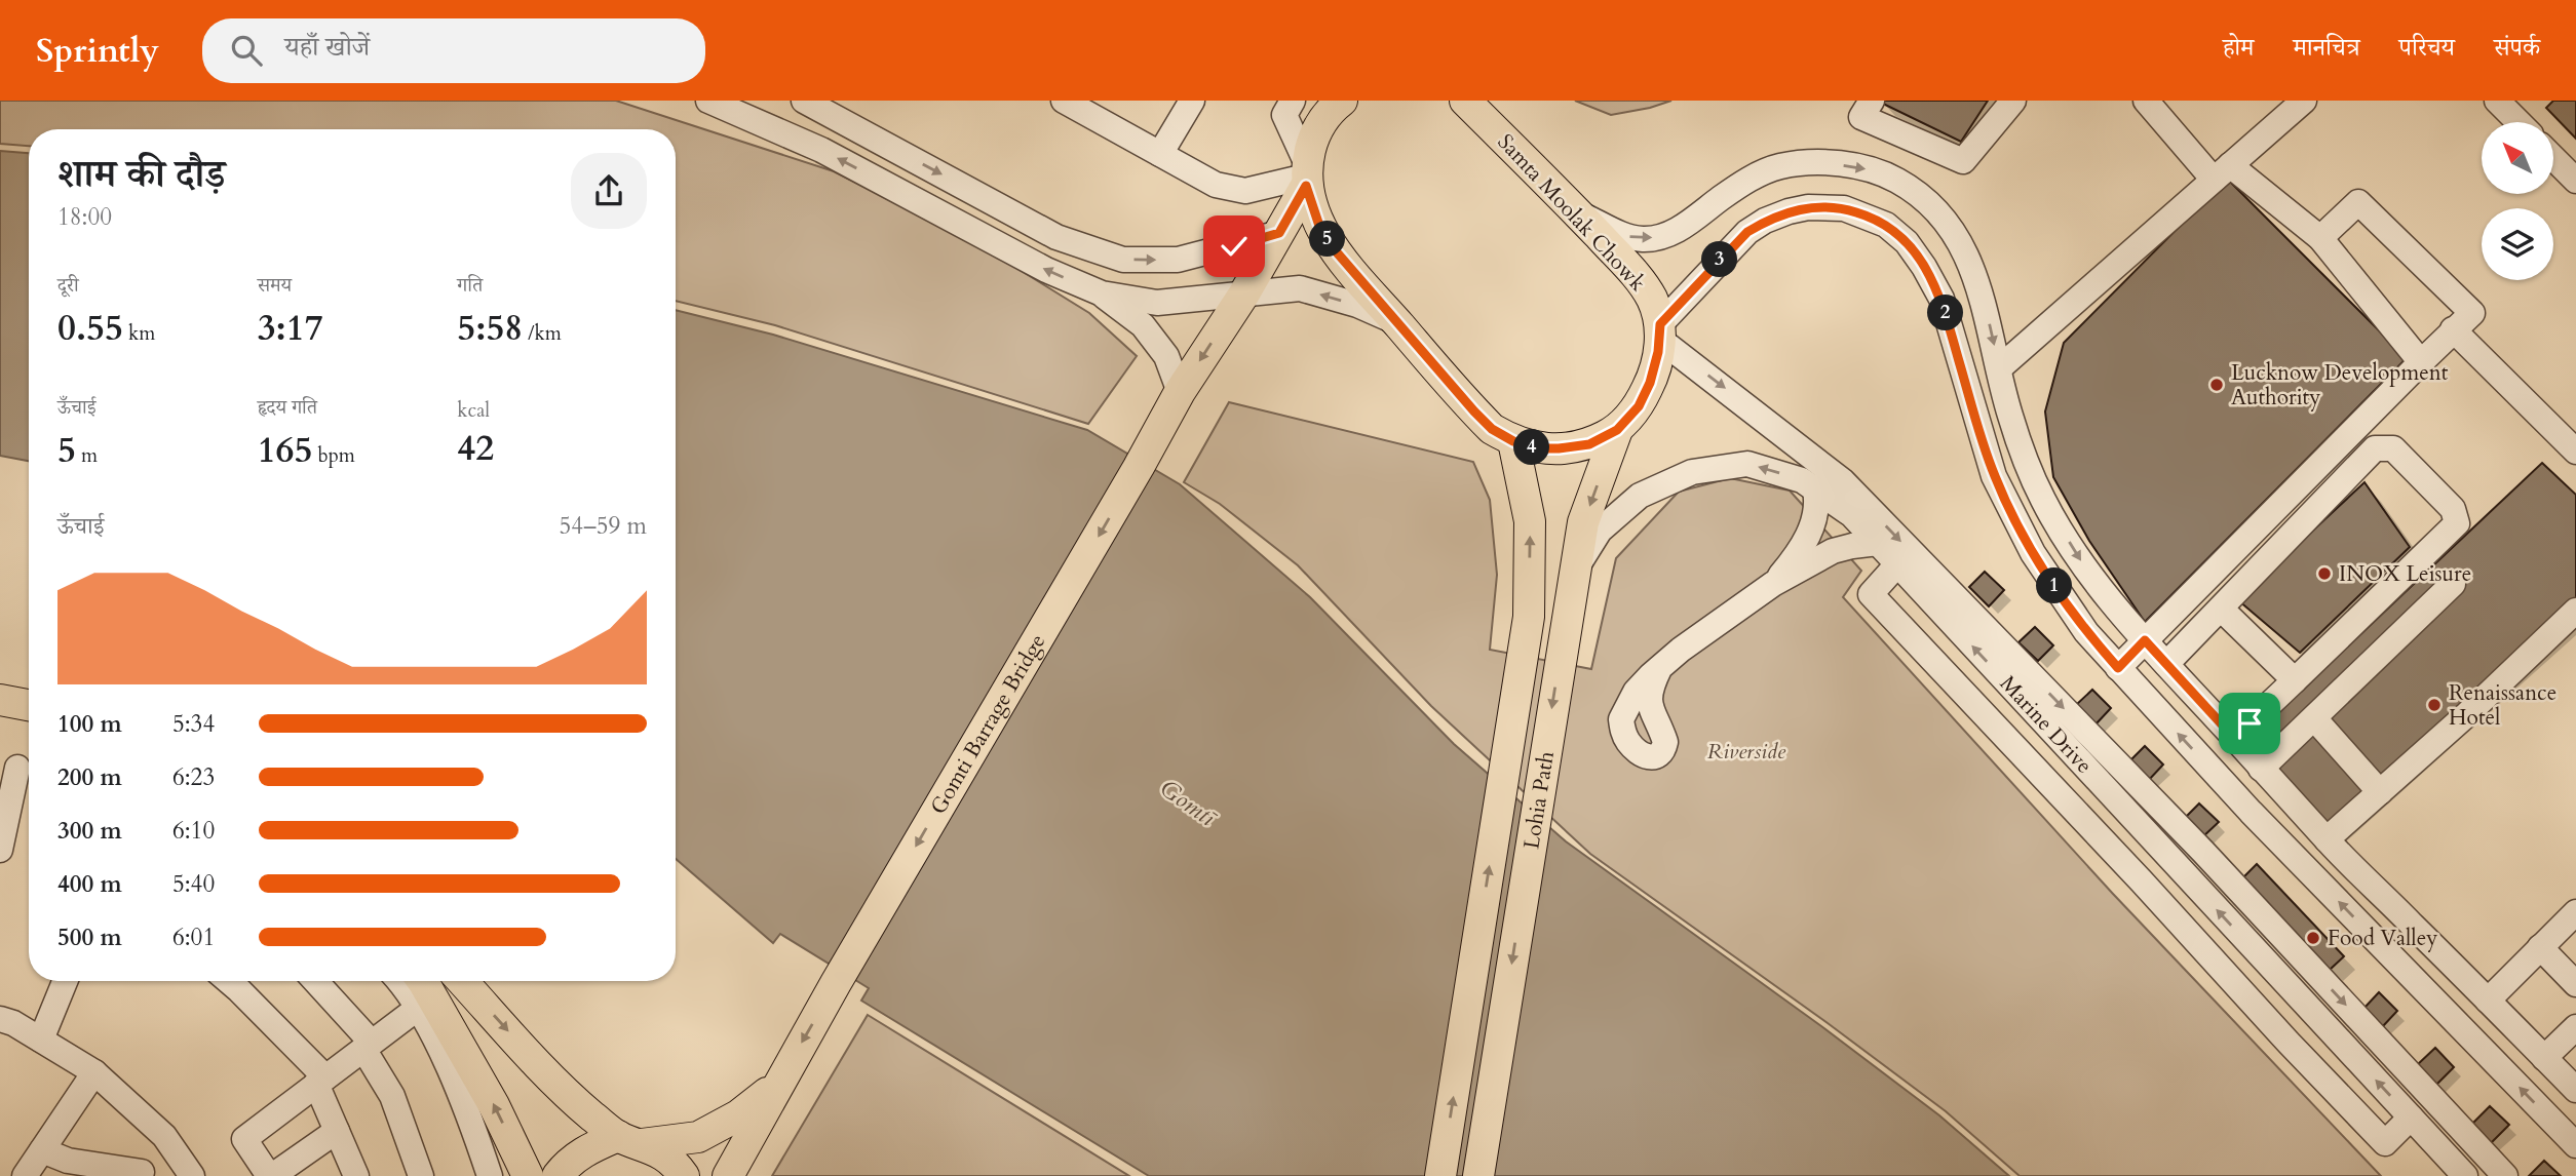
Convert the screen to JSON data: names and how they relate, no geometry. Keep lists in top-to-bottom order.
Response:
{
  "streets": {
    "main road": ["Samta Moolak Chowk", "Gomti Barrage Bridge", "Lohia Path"],
    "street": ["Marine Drive"]
  },
  "crossings": [
    ["Samta Moolak Chowk", "Marine Drive"],
    ["Marine Drive", "Lohia Path"]
  ],
  "one_way": ["Gomti Barrage Bridge"],
  "water": ["Gomtī"],
  "parks": ["Riverside"],
  "places": [
    "Lucknow Development Authority",
    "INOX Leisure",
    "Renaissance Hotel",
    "Food Valley"
  ],
  "north": "top left",
  "page": {
    "header": "Sprintly",
    "search": "यहाँ खोजें",
    "nav": [
      "होम",
      "मानचित्र",
      "परिचय",
      "संपर्क"
    ],
    "heading": ["शाम की दौड़", "18:00"],
    "pins": [
      "5",
      "3",
      "2",
      "4",
      "1"
    ],
    "stats": [
      ["दूरी", "0.55 km"],
      ["समय", "3:17"],
      ["गति", "5:58 /km"],
      ["ऊँचाई", "5 m"],
      ["हृदय गति", "165 bpm"],
      ["kcal", "42"]
    ],
    "chart": ["ऊँचाई", "54–59 m"],
    "list": [
      {
        "name": "100 m",
        "note": "5:34"
      },
      {
        "name": "200 m",
        "note": "6:23"
      },
      {
        "name": "300 m",
        "note": "6:10"
      },
      {
        "name": "400 m",
        "note": "5:40"
      },
      {
        "name": "500 m",
        "note": "6:01"
      }
    ]
  }
}
